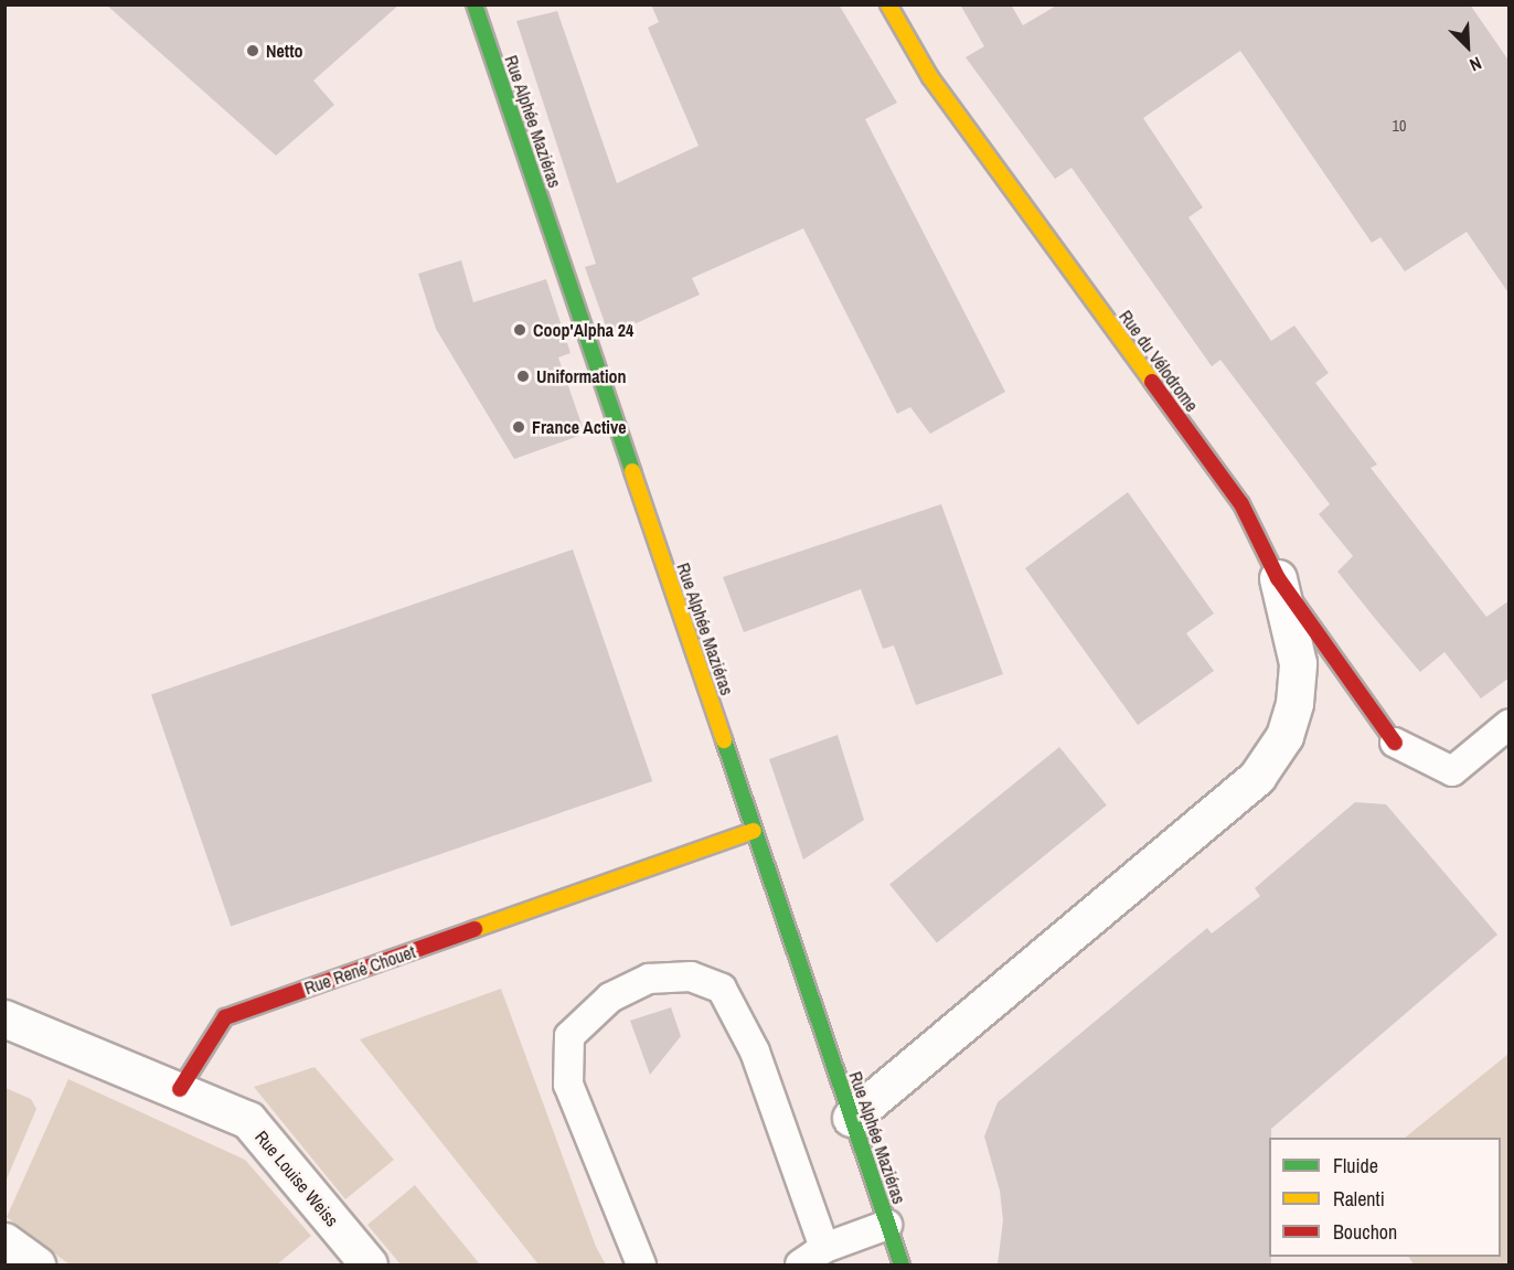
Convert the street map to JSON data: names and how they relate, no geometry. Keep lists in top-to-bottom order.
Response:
{
  "streets": {
    "street": [
      "Rue Alphée Maziéras",
      "Rue du Vélodrome",
      "Rue René Chouet",
      "Rue Louise Weiss"
    ]
  },
  "crossings": [
    ["Rue Alphée Maziéras", "Rue René Chouet"],
    ["Rue René Chouet", "Rue Louise Weiss"]
  ],
  "places": [
    "Netto",
    "Coop'Alpha 24",
    "Uniformation",
    "France Active"
  ],
  "house_numbers": ["10"],
  "legend": ["Fluide", "Ralenti", "Bouchon"],
  "north": "bottom right"
}
